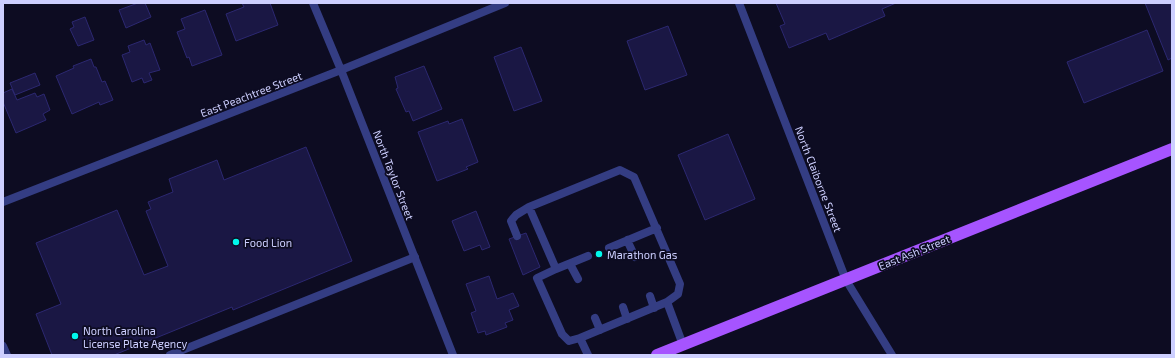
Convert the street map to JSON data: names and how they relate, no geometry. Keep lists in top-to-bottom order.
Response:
{
  "streets": {
    "main road": ["East Ash Street"],
    "street": ["East Peachtree Street", "North Taylor Street", "North Claiborne Street"]
  },
  "crossings": [
    ["East Peachtree Street", "North Taylor Street"],
    ["North Claiborne Street", "East Ash Street"]
  ],
  "places": ["Food Lion", "Marathon Gas", "North Carolina License Plate Agency"]
}
